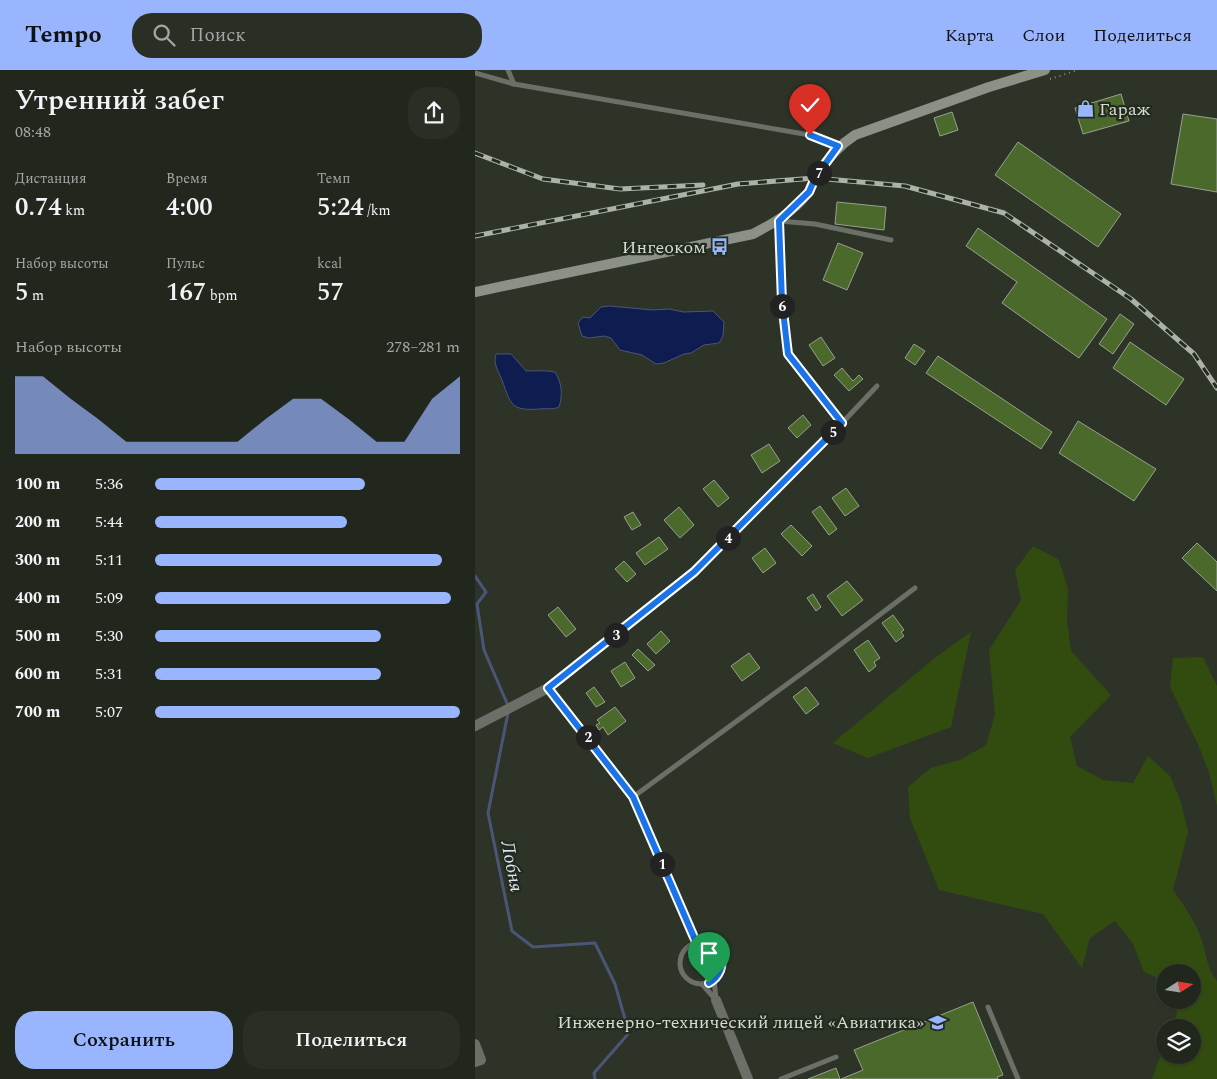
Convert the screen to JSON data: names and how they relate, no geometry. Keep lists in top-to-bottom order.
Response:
{
  "water": ["Лобня"],
  "places": {
    "shop": ["Гараж"],
    "bus stop": ["Ингеоком"],
    "school or university": ["Инженерно-технический лицей «Авиатика»"]
  },
  "north": "right",
  "page": {
    "header": "Tempo",
    "search": "Поиск",
    "nav": ["Карта", "Слои", "Поделиться"],
    "heading": ["Утренний забег", "08:48"],
    "stats": [
      ["Дистанция", "0.74 km"],
      ["Время", "4:00"],
      ["Темп", "5:24 /km"],
      ["Набор высоты", "5 m"],
      ["Пульс", "167 bpm"],
      ["kcal", "57"]
    ],
    "pins": [
      "7",
      "6",
      "5",
      "4",
      "3",
      "2",
      "1"
    ],
    "chart": ["Набор высоты", "278–281 m"],
    "list": [
      {
        "name": "100 m",
        "note": "5:36"
      },
      {
        "name": "200 m",
        "note": "5:44"
      },
      {
        "name": "300 m",
        "note": "5:11"
      },
      {
        "name": "400 m",
        "note": "5:09"
      },
      {
        "name": "500 m",
        "note": "5:30"
      },
      {
        "name": "600 m",
        "note": "5:31"
      },
      {
        "name": "700 m",
        "note": "5:07"
      }
    ],
    "buttons": ["Сохранить", "Поделиться"]
  }
}
